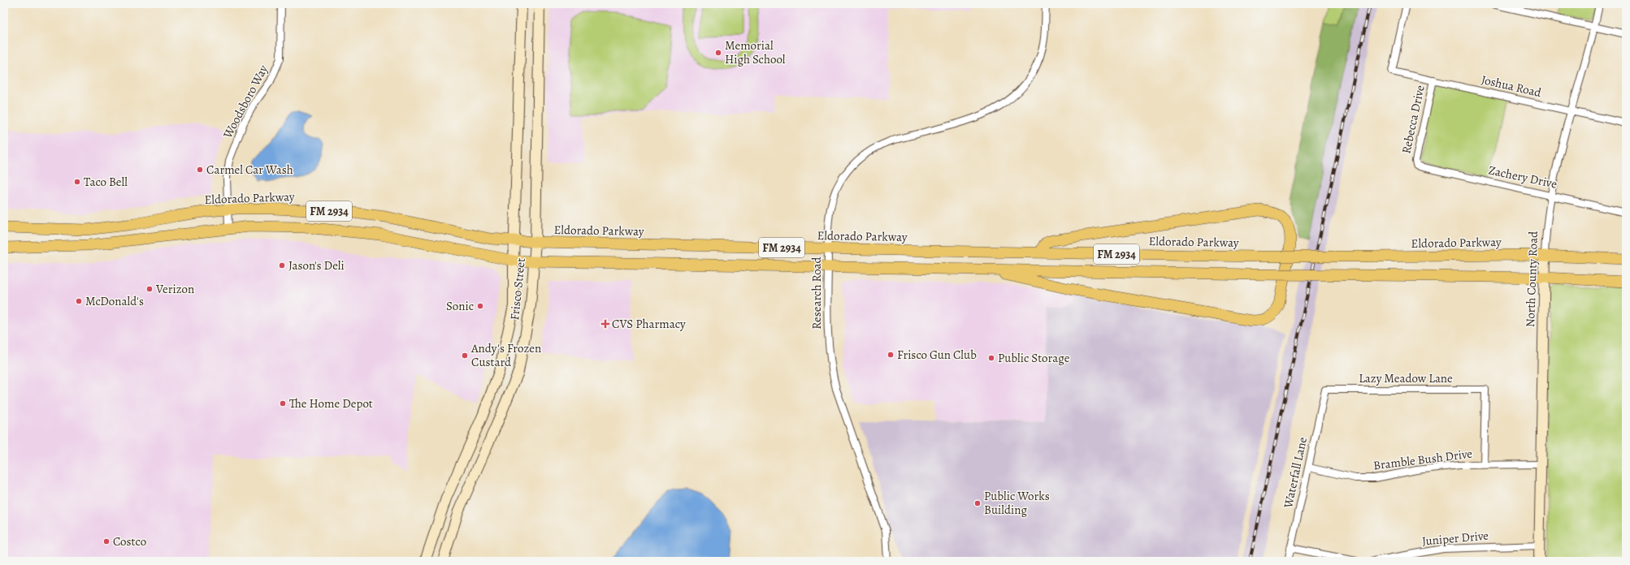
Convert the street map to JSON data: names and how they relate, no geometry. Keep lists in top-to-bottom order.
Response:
{
  "streets": {
    "main road": ["Eldorado Parkway", "FM 2934"],
    "street": [
      "Joshua Road",
      "Woodsboro Way",
      "Rebecca Drive",
      "Zachery Drive",
      "North County Road",
      "Frisco Street",
      "Research Road",
      "Lazy Meadow Lane",
      "Bramble Bush Drive",
      "Waterfall Lane",
      "Juniper Drive"
    ]
  },
  "crossings": [
    ["Joshua Road", "Rebecca Drive"],
    ["Joshua Road", "North County Road"],
    ["Woodsboro Way", "Eldorado Parkway"],
    ["Rebecca Drive", "Zachery Drive"],
    ["Zachery Drive", "North County Road"],
    ["Eldorado Parkway", "North County Road"],
    ["Eldorado Parkway", "Frisco Street"],
    ["Eldorado Parkway", "Research Road"],
    ["North County Road", "Bramble Bush Drive"],
    ["North County Road", "Juniper Drive"],
    ["Lazy Meadow Lane", "Bramble Bush Drive"],
    ["Lazy Meadow Lane", "Waterfall Lane"],
    ["Bramble Bush Drive", "Waterfall Lane"]
  ],
  "places": {
    "other": [
      "Memorial High School",
      "Carmel Car Wash",
      "Taco Bell",
      "Jason's Deli",
      "Verizon",
      "McDonald's",
      "Sonic",
      "Frisco Gun Club",
      "Andy's Frozen Custard",
      "Public Storage",
      "The Home Depot",
      "Public Works Building",
      "Costco"
    ],
    "health": ["CVS Pharmacy"]
  }
}
